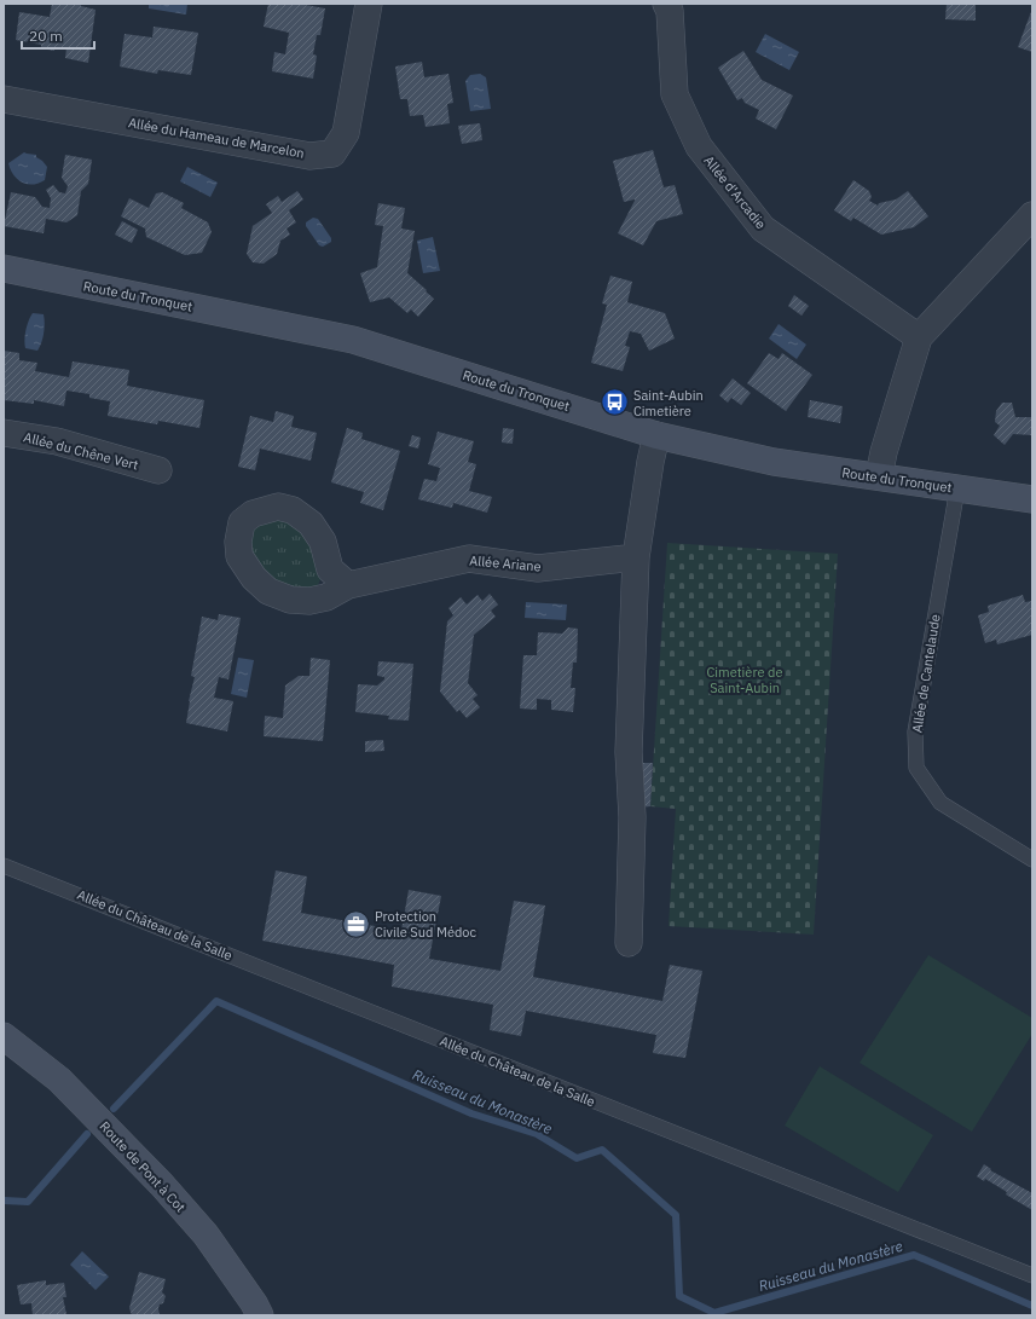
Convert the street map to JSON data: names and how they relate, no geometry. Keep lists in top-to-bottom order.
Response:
{
  "streets": {
    "street": [
      "Allée du Hameau de Marcelon",
      "Allée d'Arcadie",
      "Route du Tronquet",
      "Allée du Chêne Vert",
      "Allée Ariane",
      "Route de Pont à Cot"
    ],
    "lane": ["Allée de Cantelaude", "Allée du Château de la Salle"]
  },
  "crossings": [
    ["Route du Tronquet", "Allée de Cantelaude"]
  ],
  "water": ["Ruisseau du Monastère"],
  "parks": ["Cimetière de Saint-Aubin"],
  "places": {
    "bus stop": ["Saint-Aubin Cimetière"],
    "office": ["Protection Civile Sud Médoc"]
  },
  "scale_bar": "20 m"
}
